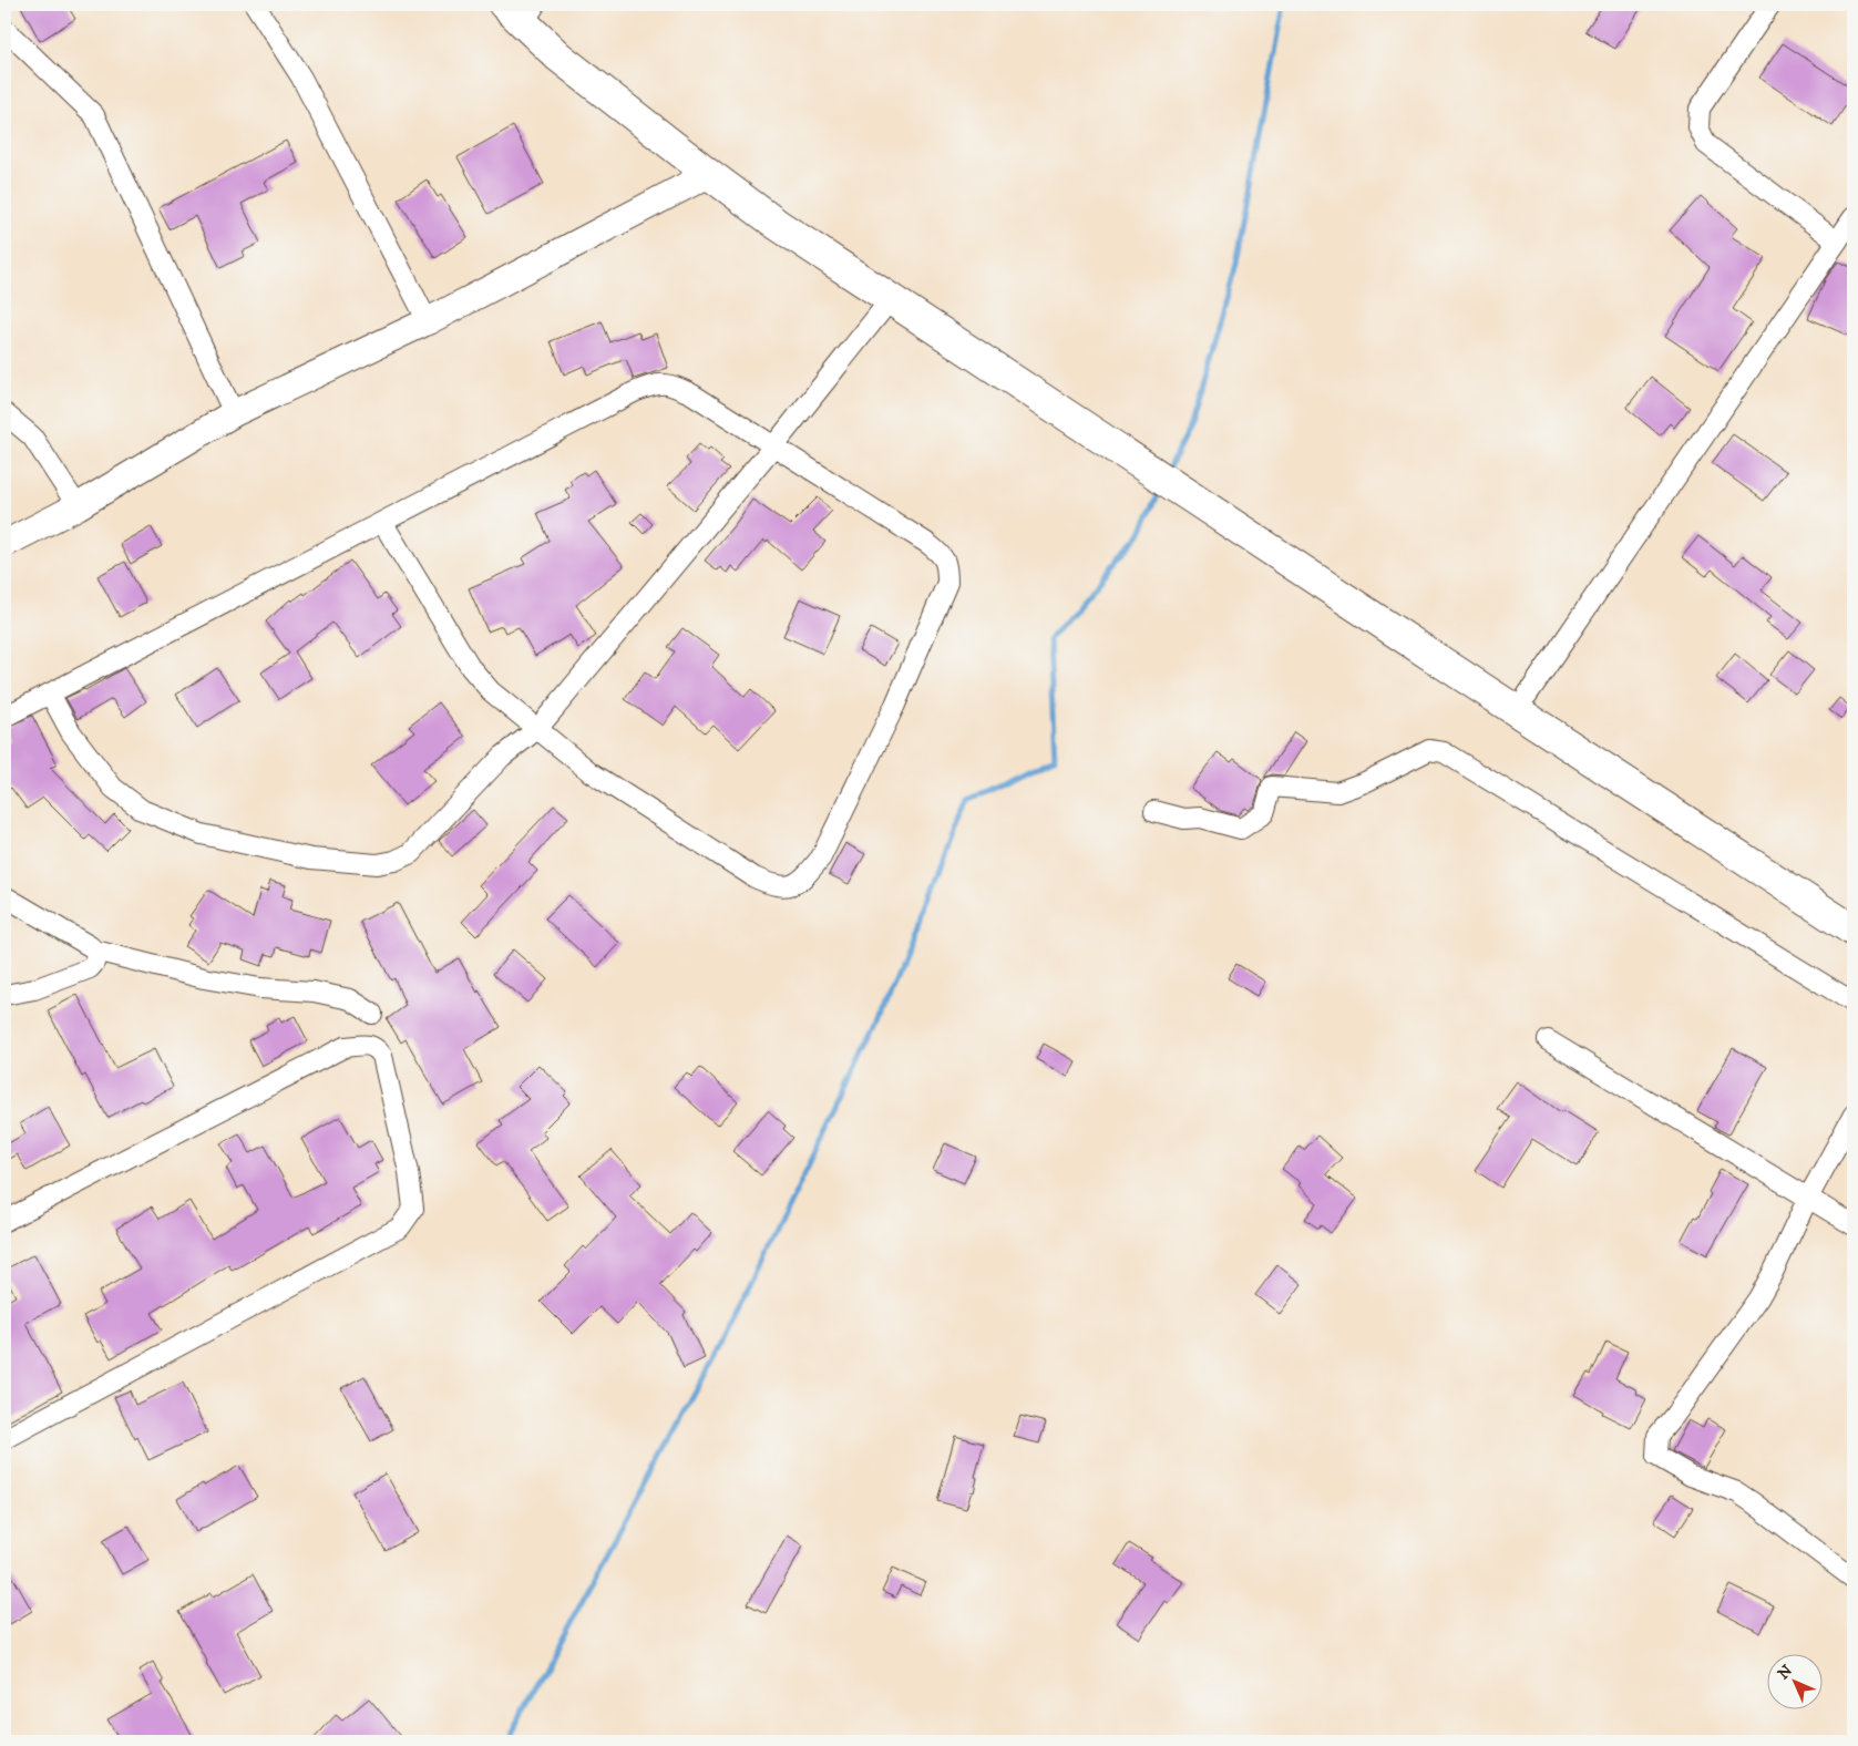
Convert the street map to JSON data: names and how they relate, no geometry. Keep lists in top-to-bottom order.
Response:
{
  "north": "top left"
}
